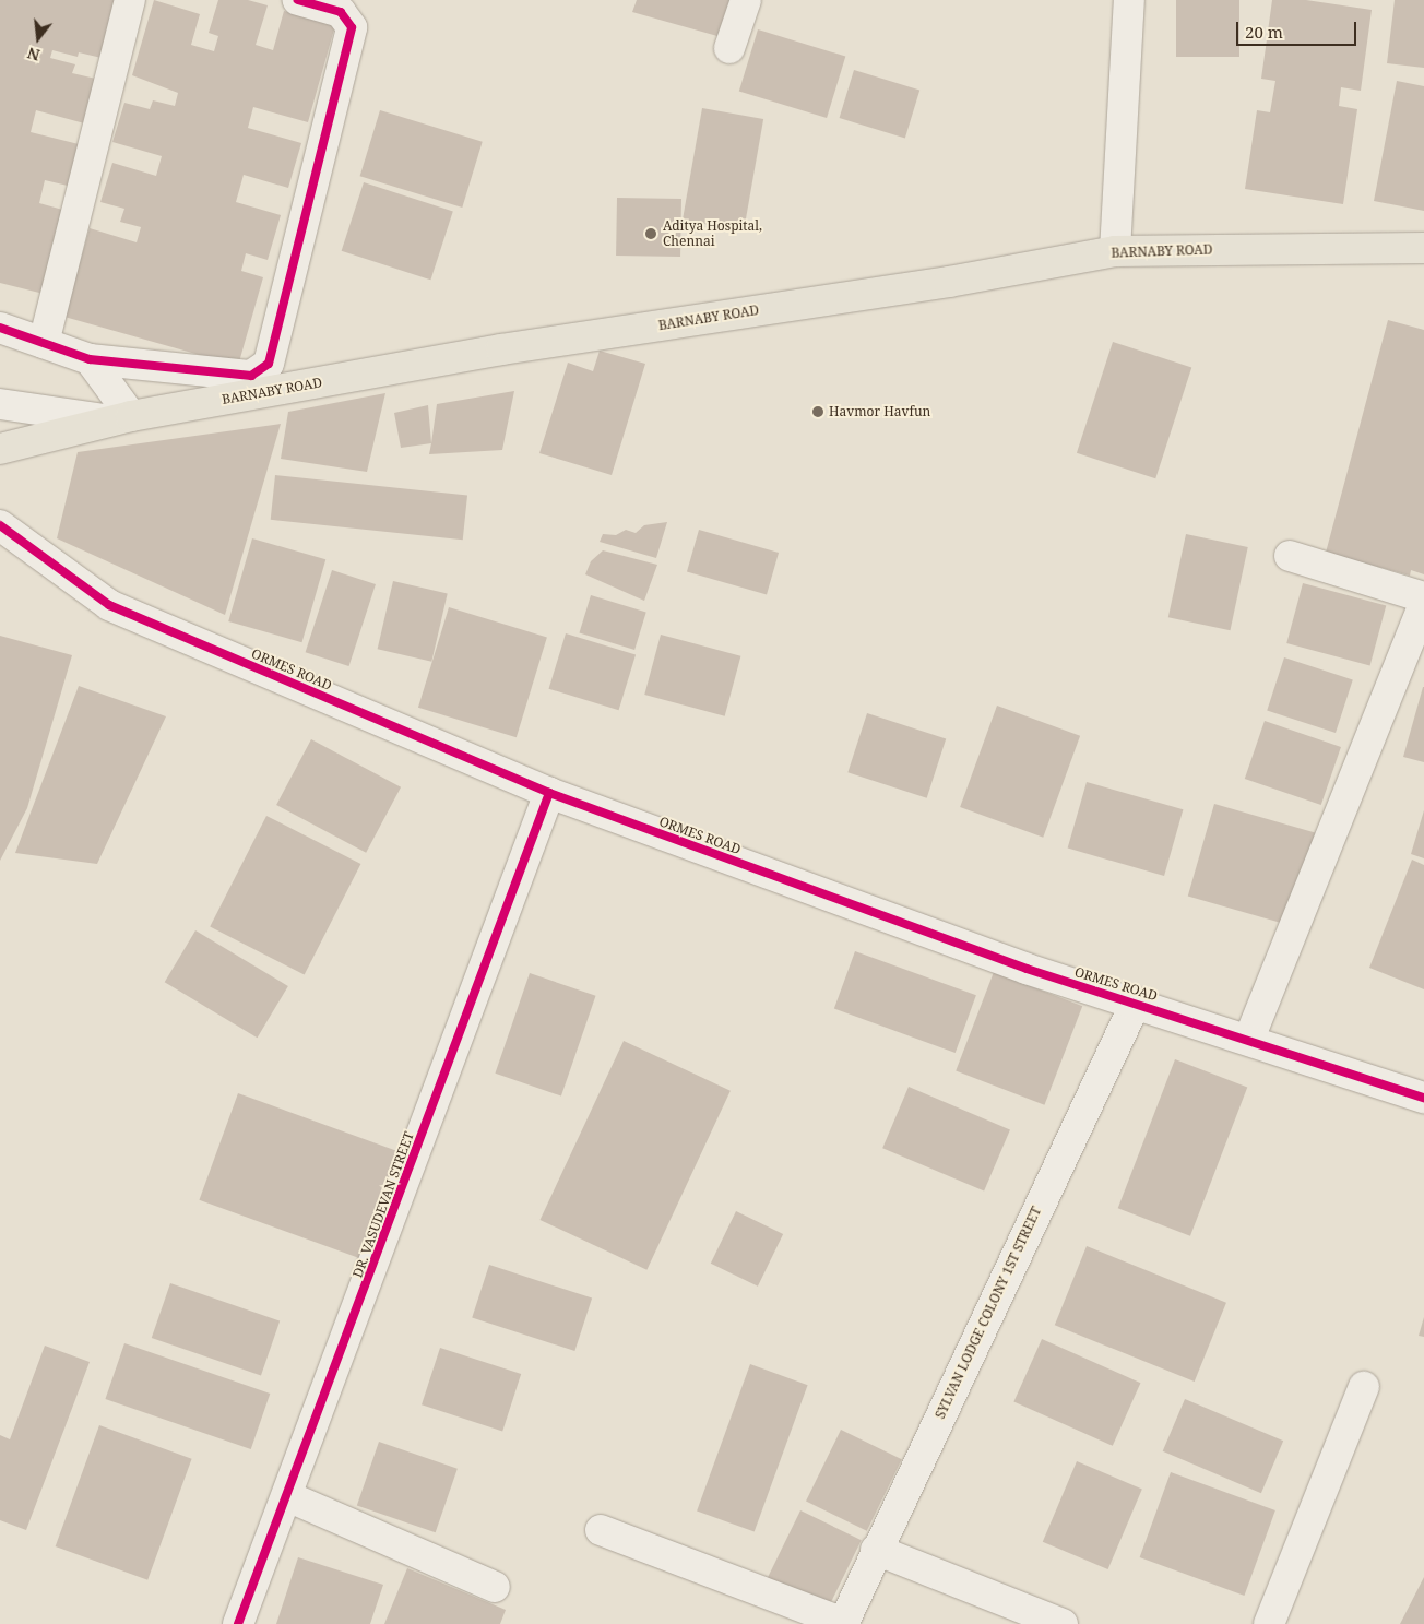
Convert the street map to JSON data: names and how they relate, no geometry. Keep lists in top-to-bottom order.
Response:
{
  "streets": {
    "main road": ["BARNABY ROAD"],
    "street": ["ORMES ROAD", "DR. VASUDEVAN STREET", "SYLVAN LODGE COLONY 1ST STREET"]
  },
  "crossings": [
    ["ORMES ROAD", "DR. VASUDEVAN STREET"],
    ["ORMES ROAD", "SYLVAN LODGE COLONY 1ST STREET"]
  ],
  "places": ["Aditya Hospital, Chennai", "Havmor Havfun"],
  "scale_bar": "20 m",
  "north": "bottom"
}
